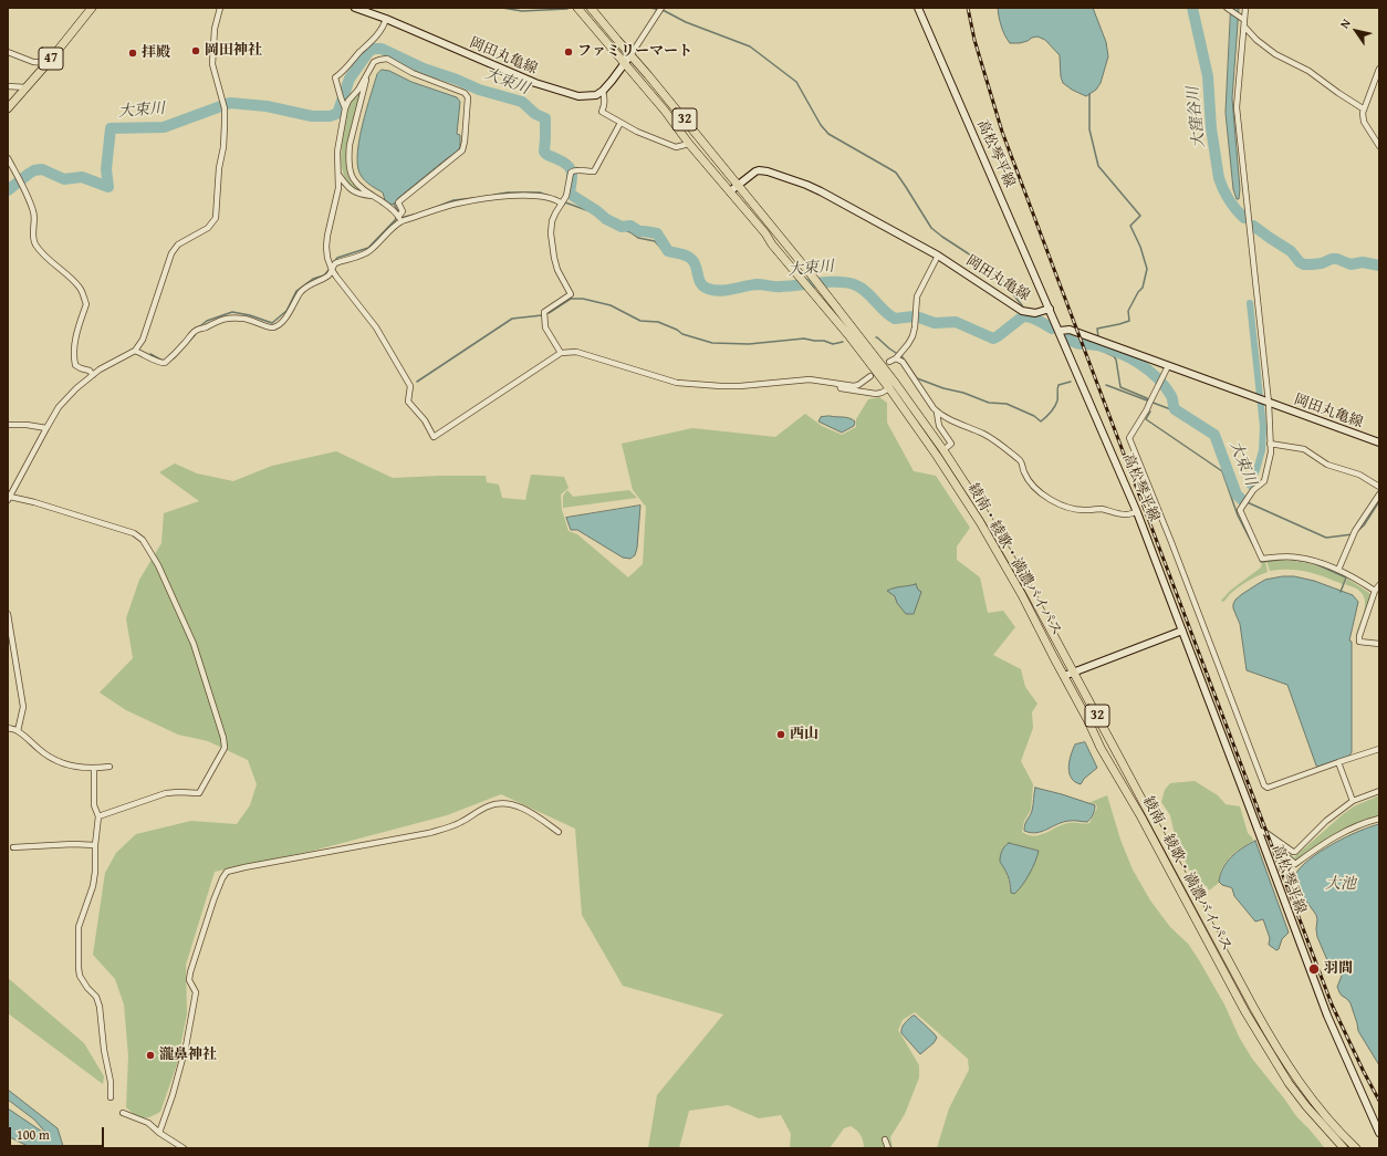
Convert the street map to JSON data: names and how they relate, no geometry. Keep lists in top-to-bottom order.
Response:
{
  "streets": {
    "main road": [
      "岡田丸亀線",
      "47",
      "32",
      "高松琴平線",
      "綾南・綾歌・満濃バイパス"
    ]
  },
  "crossings": [
    ["岡田丸亀線", "高松琴平線"],
    ["岡田丸亀線", "綾南・綾歌・満濃バイパス"]
  ],
  "water": ["大束川", "大窪谷川", "大池"],
  "places": [
    "岡田神社",
    "ファミリーマート",
    "拝殿",
    "西山",
    "羽間",
    "瀧鼻神社"
  ],
  "scale_bar": "100 m",
  "north": "top left"
}
